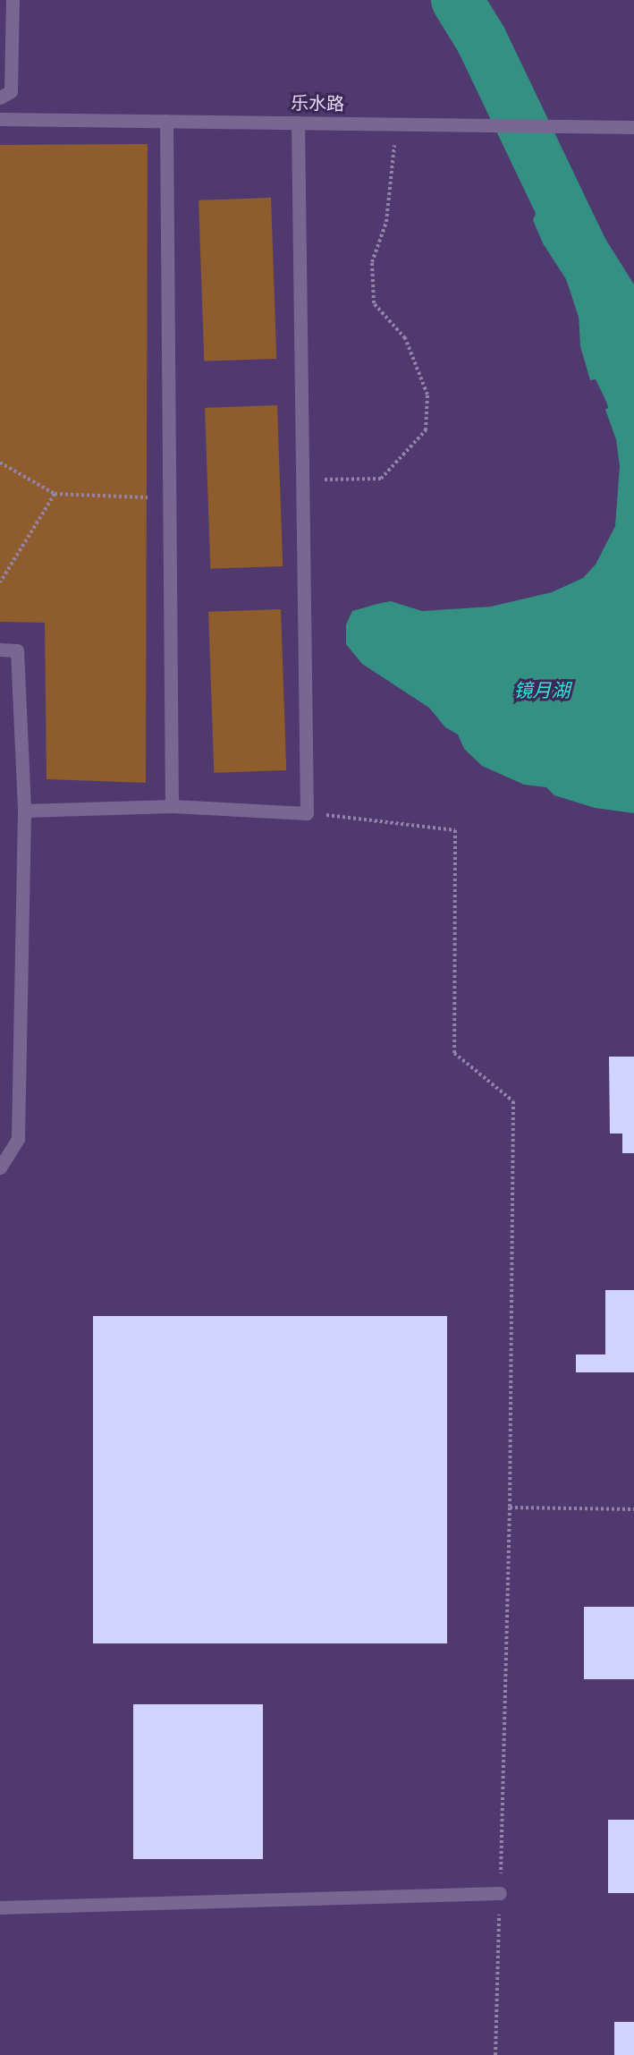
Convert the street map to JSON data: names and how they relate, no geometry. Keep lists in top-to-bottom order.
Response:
{
  "streets": {
    "street": ["乐水路"]
  },
  "water": ["镜月湖"]
}
